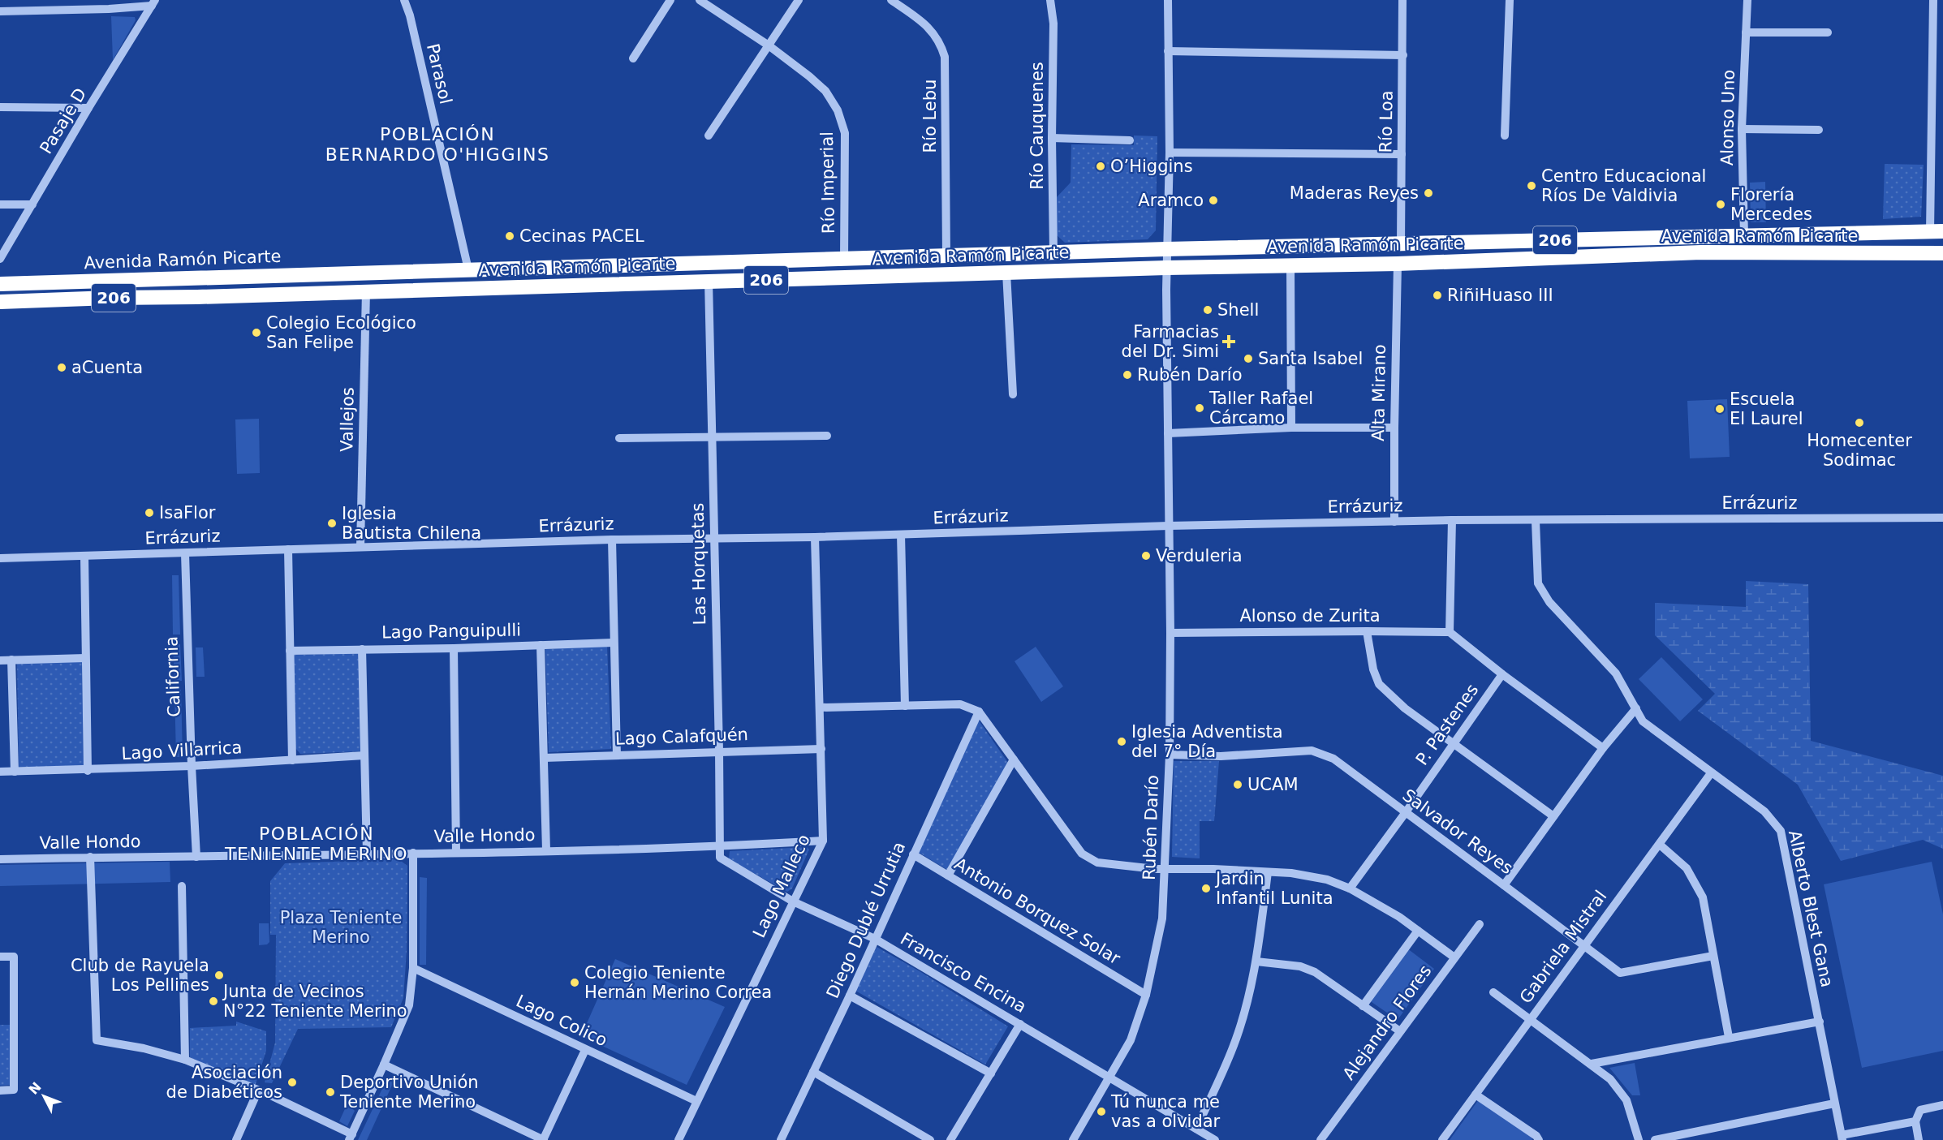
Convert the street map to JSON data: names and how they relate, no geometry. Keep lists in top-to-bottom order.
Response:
{
  "streets": {
    "highway": ["Avenida Ramón Picarte", "206"],
    "street": [
      "Parasol",
      "Río Lebu",
      "Alonso Uno",
      "Pasaje D",
      "Río Loa",
      "Río Cauquenes",
      "Río Imperial",
      "Alta Mirano",
      "Vallejos",
      "Errázuriz",
      "Las Horquetas",
      "Alonso de Zurita",
      "Lago Panguipulli",
      "California",
      "P. Pastenes",
      "Lago Calafquén",
      "Lago Villarrica",
      "Rubén Darío",
      "Salvador Reyes",
      "Valle Hondo",
      "Lago Malleco",
      "Alberto Blest Gana",
      "Antonio Borquez Solar",
      "Diego Dublé Urrutia",
      "Gabriela Mistral",
      "Francisco Encina",
      "Lago Colico",
      "Alejandro Flores"
    ]
  },
  "crossings": [
    ["Parasol", "Avenida Ramón Picarte"],
    ["Río Lebu", "Avenida Ramón Picarte"],
    ["Alonso Uno", "Avenida Ramón Picarte"],
    ["Río Loa", "Avenida Ramón Picarte"],
    ["Río Cauquenes", "Avenida Ramón Picarte"],
    ["Río Imperial", "Avenida Ramón Picarte"],
    ["Avenida Ramón Picarte", "Alta Mirano"],
    ["Avenida Ramón Picarte", "Vallejos"],
    ["Avenida Ramón Picarte", "Las Horquetas"],
    ["Avenida Ramón Picarte", "Rubén Darío"],
    ["Alta Mirano", "Errázuriz"],
    ["Vallejos", "Errázuriz"],
    ["Errázuriz", "Las Horquetas"],
    ["Errázuriz", "California"],
    ["Errázuriz", "Rubén Darío"],
    ["Errázuriz", "Lago Malleco"],
    ["Errázuriz", "Alberto Blest Gana"],
    ["Las Horquetas", "Lago Calafquén"],
    ["Las Horquetas", "Valle Hondo"],
    ["Las Horquetas", "Francisco Encina"],
    ["Alonso de Zurita", "Rubén Darío"],
    ["California", "Lago Villarrica"],
    ["California", "Valle Hondo"],
    ["P. Pastenes", "Salvador Reyes"],
    ["Lago Calafquén", "Lago Malleco"],
    ["Rubén Darío", "Salvador Reyes"],
    ["Rubén Darío", "Antonio Borquez Solar"],
    ["Rubén Darío", "Francisco Encina"],
    ["Salvador Reyes", "Gabriela Mistral"],
    ["Valle Hondo", "Lago Malleco"],
    ["Valle Hondo", "Francisco Encina"],
    ["Lago Malleco", "Francisco Encina"],
    ["Lago Malleco", "Lago Colico"],
    ["Alberto Blest Gana", "Gabriela Mistral"],
    ["Antonio Borquez Solar", "Diego Dublé Urrutia"],
    ["Diego Dublé Urrutia", "Francisco Encina"]
  ],
  "districts": ["POBLACIÓN BERNARDO O'HIGGINS", "POBLACIÓN TENIENTE MERINO"],
  "parks": ["Plaza Teniente Merino"],
  "places": {
    "other": [
      "O’Higgins",
      "Centro Educacional Ríos De Valdivia",
      "Maderas Reyes",
      "Aramco",
      "Florería Mercedes",
      "Cecinas PACEL",
      "RiñiHuaso III",
      "Shell",
      "Colegio Ecológico San Felipe",
      "Santa Isabel",
      "aCuenta",
      "Rubén Darío",
      "Taller Rafael Cárcamo",
      "Escuela El Laurel",
      "Homecenter Sodimac",
      "IsaFlor",
      "Iglesia Bautista Chilena",
      "Verduleria",
      "Iglesia Adventista del 7° Día",
      "UCAM",
      "Jardin Infantil Lunita",
      "Club de Rayuela Los Pellines",
      "Colegio Teniente Hernán Merino Correa",
      "Junta de Vecinos N°22 Teniente Merino",
      "Asociación de Diabéticos",
      "Deportivo Unión Teniente Merino",
      "Tú nunca me vas a olvidar"
    ],
    "health": ["Farmacias del Dr. Simi"]
  },
  "north": "top left"
}
